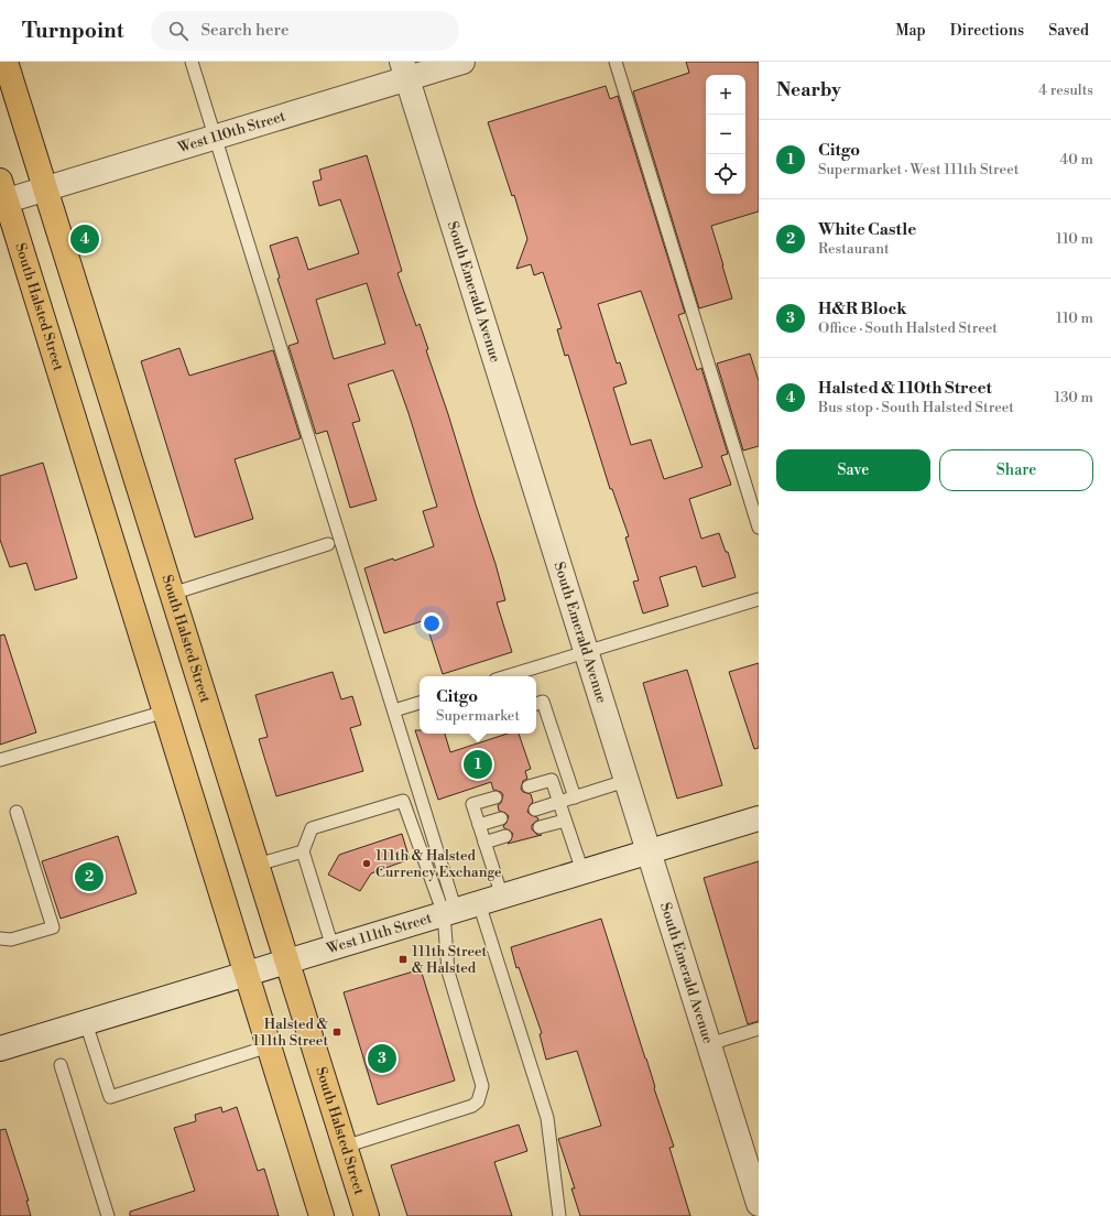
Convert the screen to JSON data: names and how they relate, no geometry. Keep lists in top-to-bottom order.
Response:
{
  "streets": {
    "main road": ["South Halsted Street"],
    "street": ["West 110th Street", "South Emerald Avenue", "West 111th Street"]
  },
  "crossings": [
    ["West 110th Street", "South Emerald Avenue"],
    ["West 110th Street", "South Halsted Street"],
    ["South Emerald Avenue", "West 111th Street"],
    ["South Halsted Street", "West 111th Street"]
  ],
  "places": {
    "other": ["111th & Halsted Currency Exchange"],
    "transit": ["111th Street & Halsted", "Halsted & 111th Street"]
  },
  "page": {
    "header": "Turnpoint",
    "search": "Search here",
    "nav": ["Map", "Directions", "Saved"],
    "heading": ["Nearby", "4 results"],
    "map_buttons": ["+", "−"],
    "list": [
      {
        "mark": "1",
        "name": "Citgo",
        "note": "Supermarket · West 111th Street",
        "value": "40 m"
      },
      {
        "mark": "2",
        "name": "White Castle",
        "note": "Restaurant",
        "value": "110 m"
      },
      {
        "mark": "3",
        "name": "H&R Block",
        "note": "Office · South Halsted Street",
        "value": "110 m"
      },
      {
        "mark": "4",
        "name": "Halsted & 110th Street",
        "note": "Bus stop · South Halsted Street",
        "value": "130 m"
      }
    ],
    "pins": [
      "4",
      "1",
      "2",
      "3"
    ],
    "buttons": ["Save", "Share"],
    "popup": ["Citgo", "Supermarket"]
  }
}
